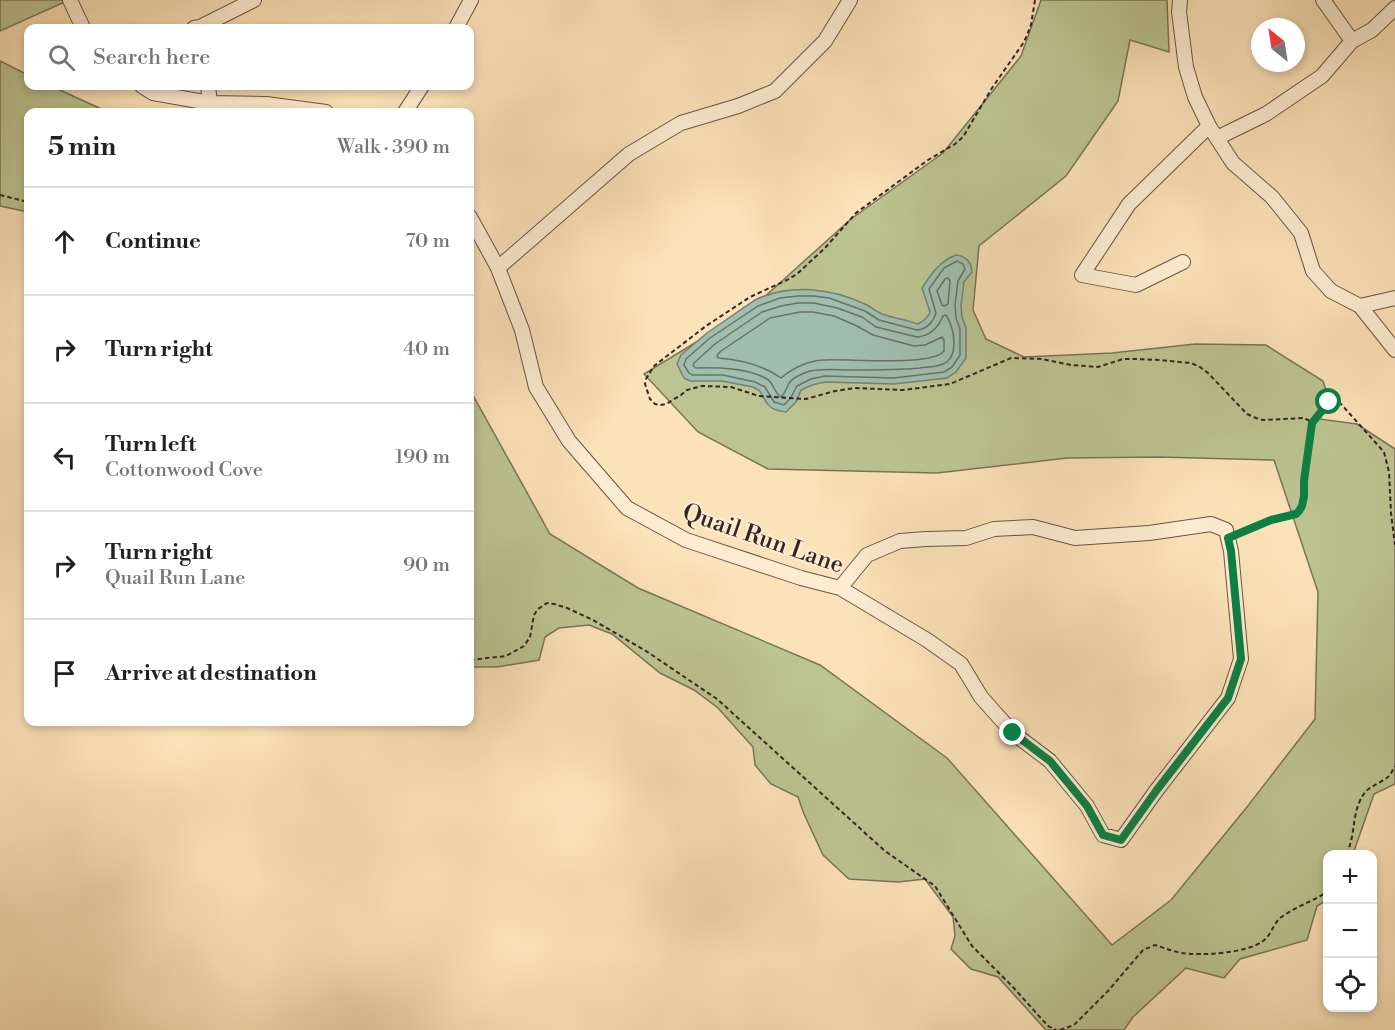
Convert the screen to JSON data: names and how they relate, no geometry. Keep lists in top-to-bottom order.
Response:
{
  "streets": {
    "street": ["Quail Run Lane"]
  },
  "north": "top left",
  "page": {
    "search": "Search here",
    "heading": ["5 min", "Walk · 390 m"],
    "list": [
      ["Continue", "70 m"],
      ["Turn right", "40 m"],
      ["Turn left", "Cottonwood Cove", "190 m"],
      ["Turn right", "Quail Run Lane", "90 m"],
      "Arrive at destination"
    ],
    "map_buttons": ["+", "−"]
  }
}
